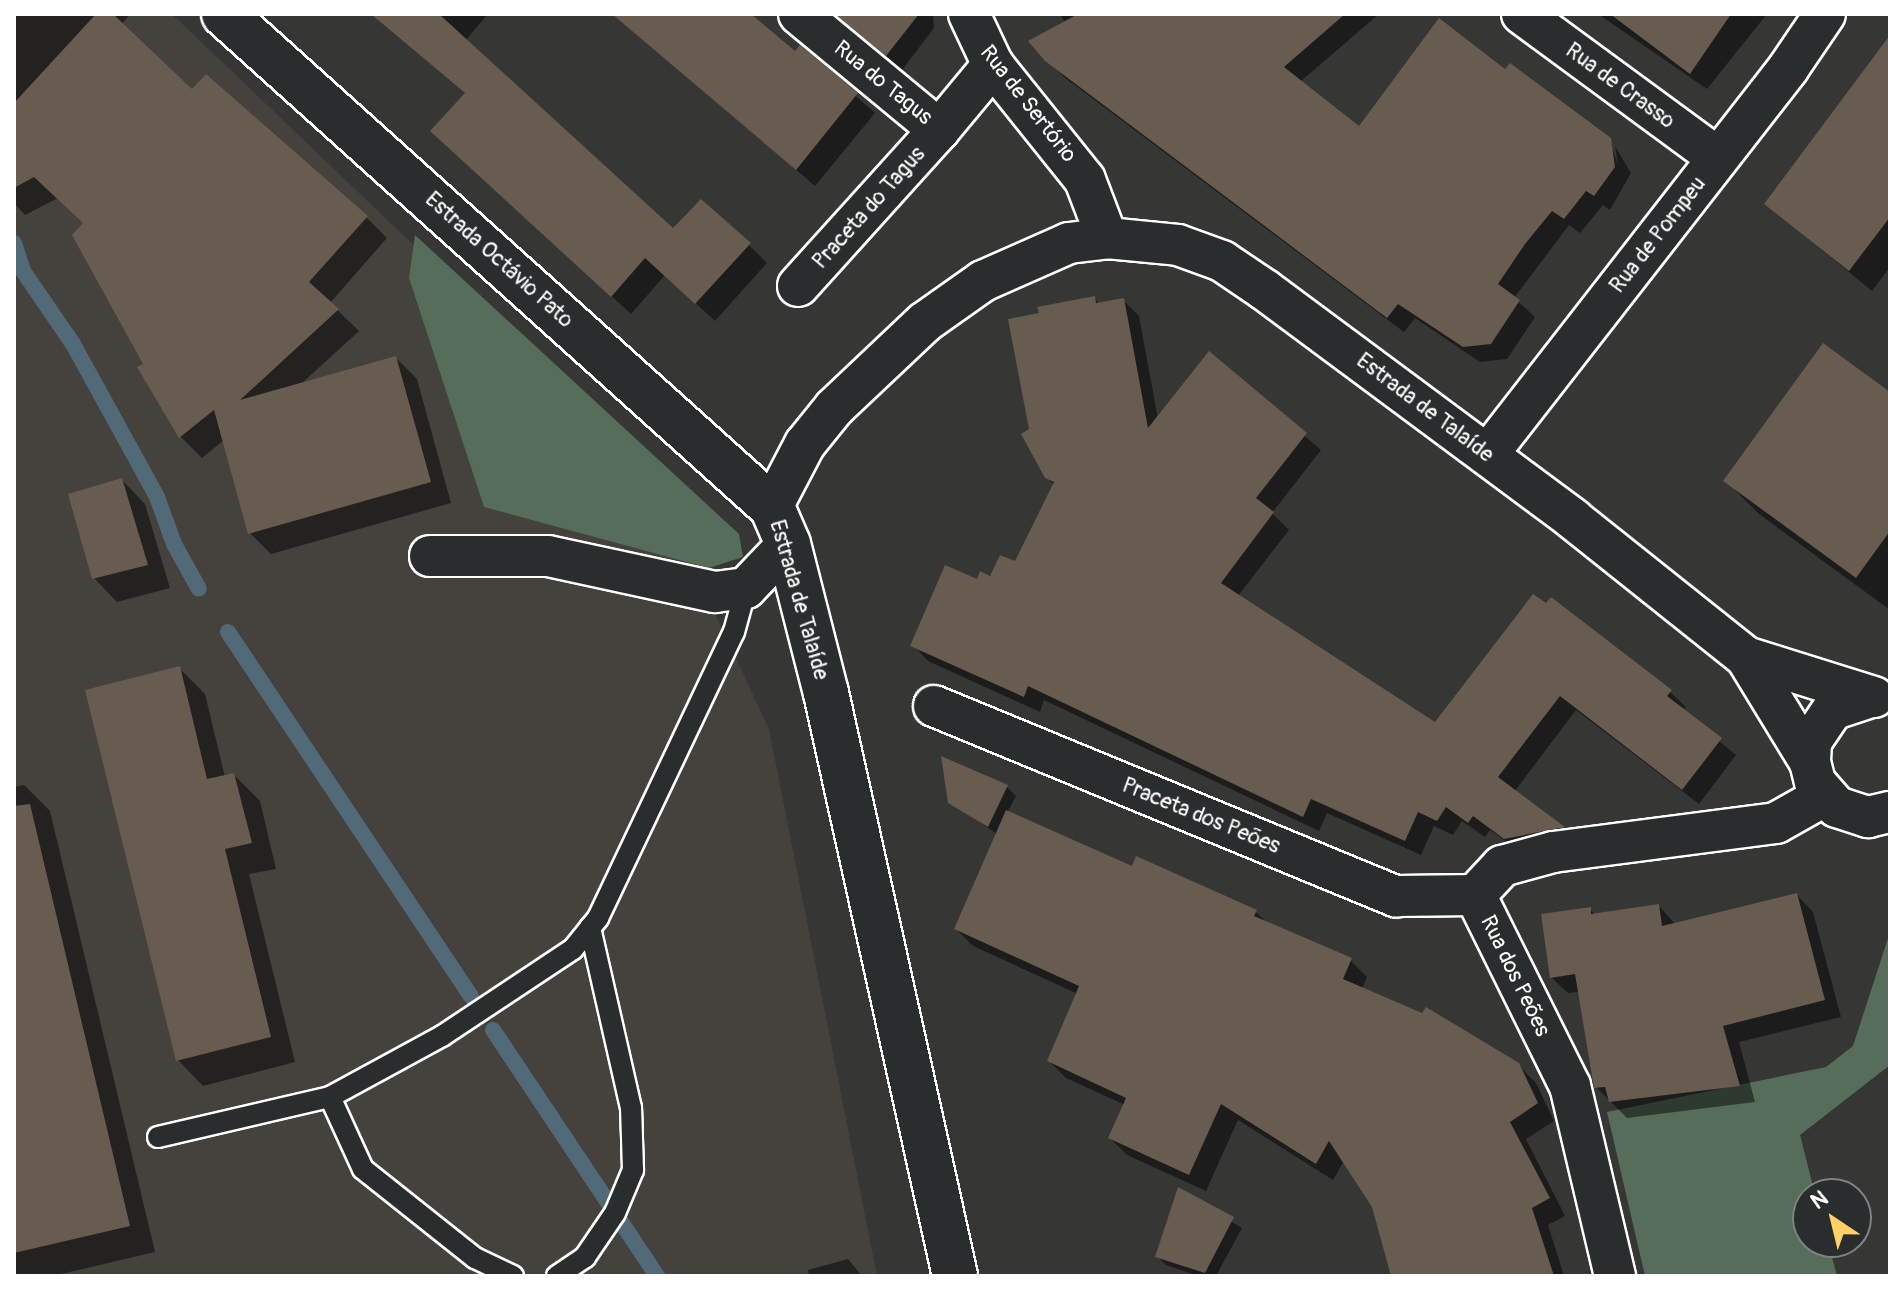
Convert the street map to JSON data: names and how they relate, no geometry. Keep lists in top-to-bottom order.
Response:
{
  "streets": {
    "street": [
      "Rua do Tagus",
      "Rua de Crasso",
      "Rua de Sertório",
      "Praceta do Tagus",
      "Rua de Pompeu",
      "Estrada Octávio Pato",
      "Estrada de Talaíde",
      "Praceta dos Peões",
      "Rua dos Peões"
    ]
  },
  "crossings": [
    ["Rua do Tagus", "Rua de Sertório"],
    ["Rua do Tagus", "Praceta do Tagus"],
    ["Rua de Crasso", "Rua de Pompeu"],
    ["Rua de Sertório", "Estrada de Talaíde"],
    ["Rua de Pompeu", "Estrada de Talaíde"],
    ["Estrada Octávio Pato", "Estrada de Talaíde"],
    ["Estrada de Talaíde", "Rua dos Peões"],
    ["Praceta dos Peões", "Rua dos Peões"]
  ],
  "north": "top left"
}
